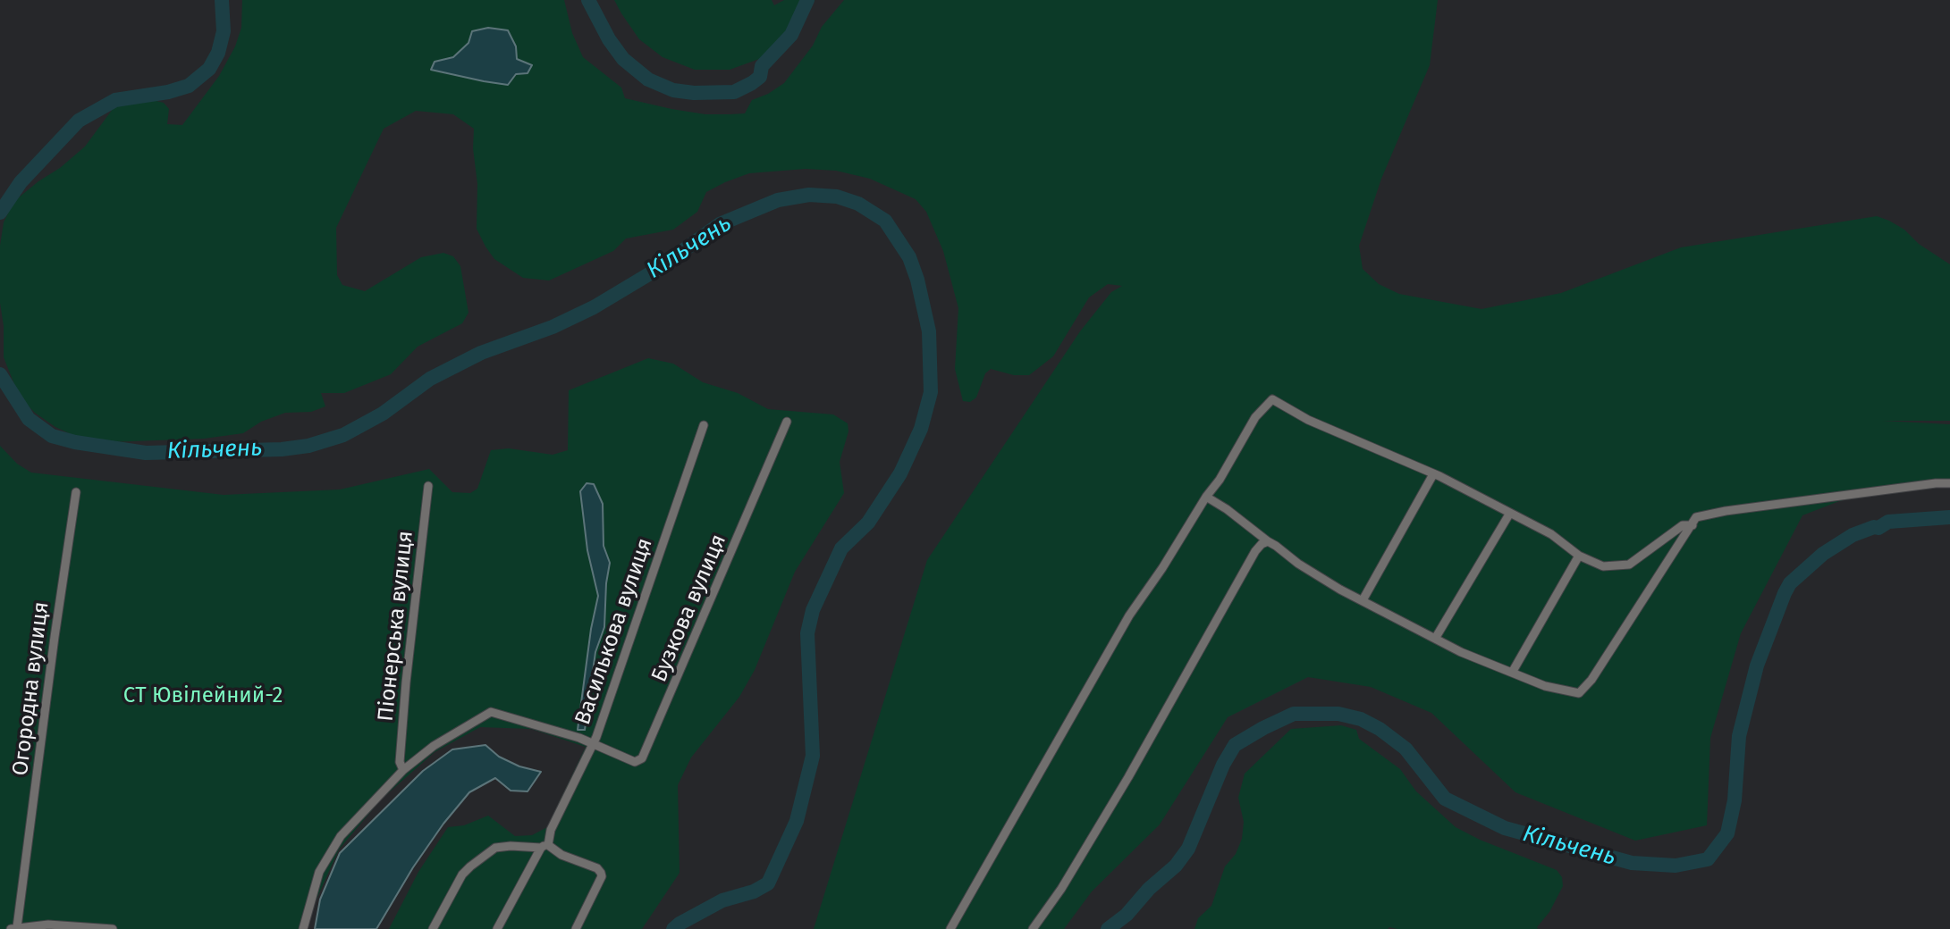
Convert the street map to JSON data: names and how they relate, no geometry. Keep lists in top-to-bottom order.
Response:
{
  "streets": {
    "street": [
      "Бузкова вулиця",
      "Піонерська вулиця",
      "Василькова вулиця",
      "Огородна вулиця"
    ]
  },
  "crossings": [
    ["Бузкова вулиця", "Піонерська вулиця"],
    ["Бузкова вулиця", "Василькова вулиця"]
  ],
  "water": ["Кільчень"],
  "parks": ["СT Ювілейний-2"]
}
